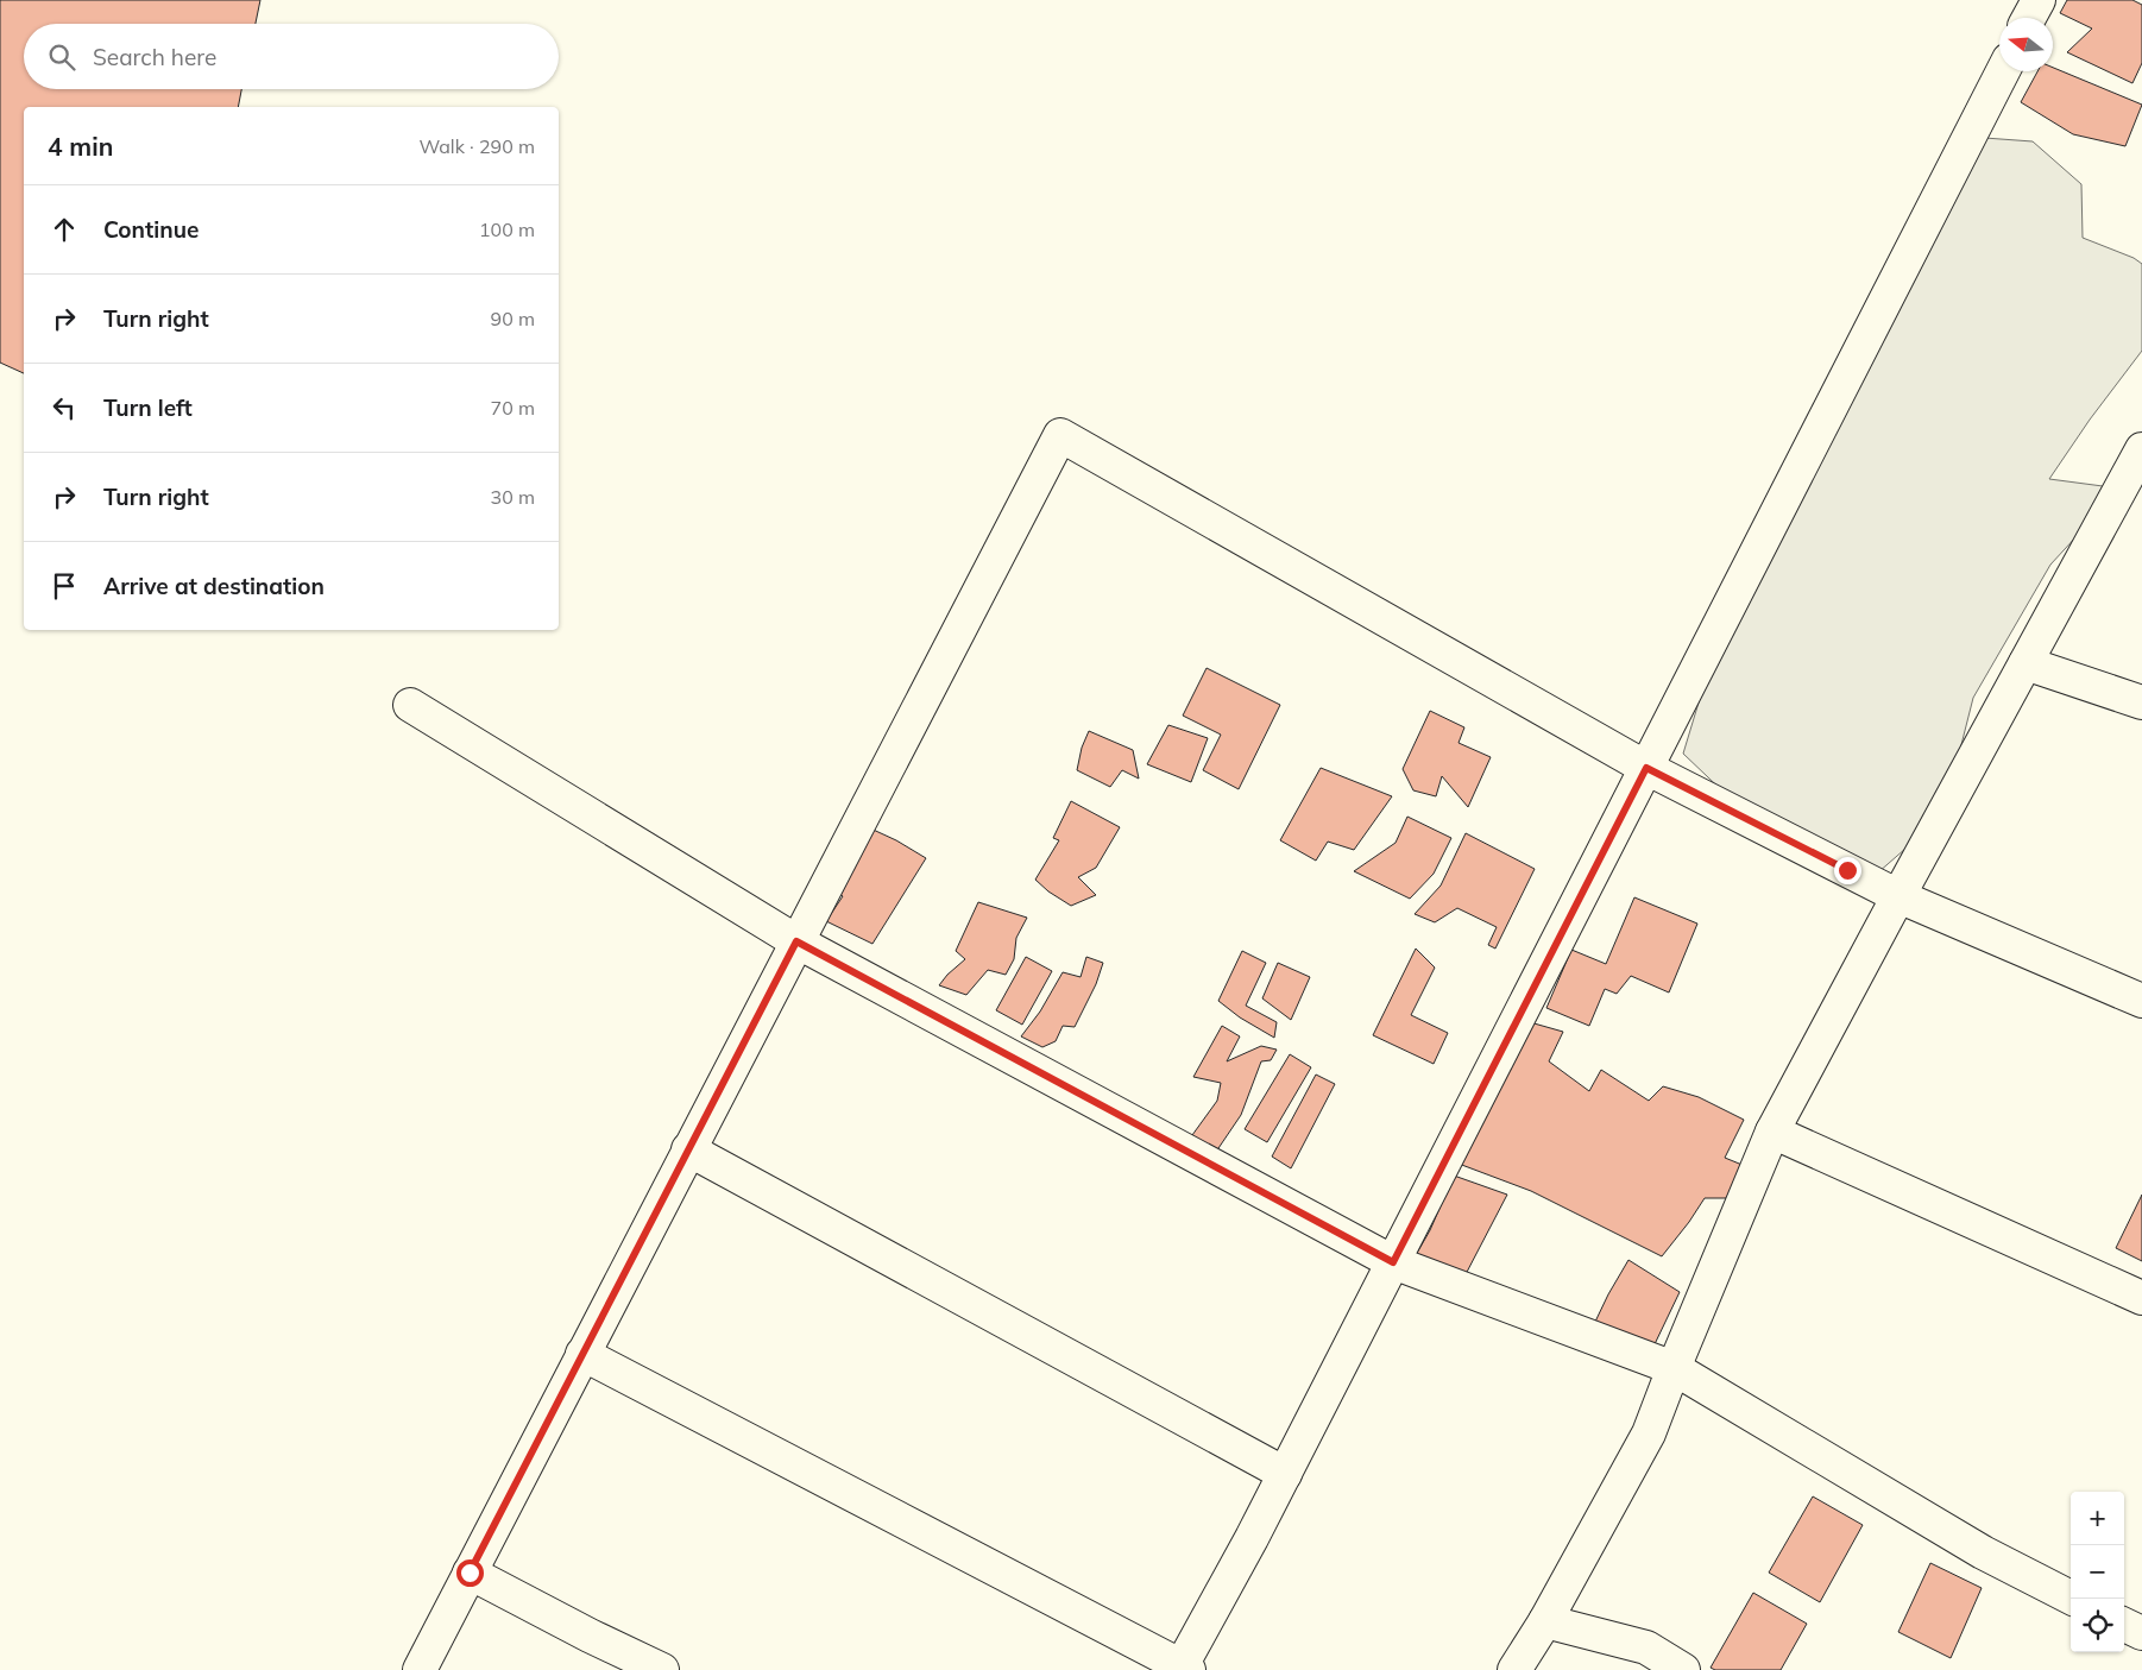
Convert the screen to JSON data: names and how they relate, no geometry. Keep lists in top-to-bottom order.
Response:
{
  "north": "left",
  "page": {
    "search": "Search here",
    "heading": ["4 min", "Walk · 290 m"],
    "list": [
      ["Continue", "100 m"],
      ["Turn right", "90 m"],
      ["Turn left", "70 m"],
      ["Turn right", "30 m"],
      "Arrive at destination"
    ],
    "map_buttons": ["+", "−"]
  }
}
